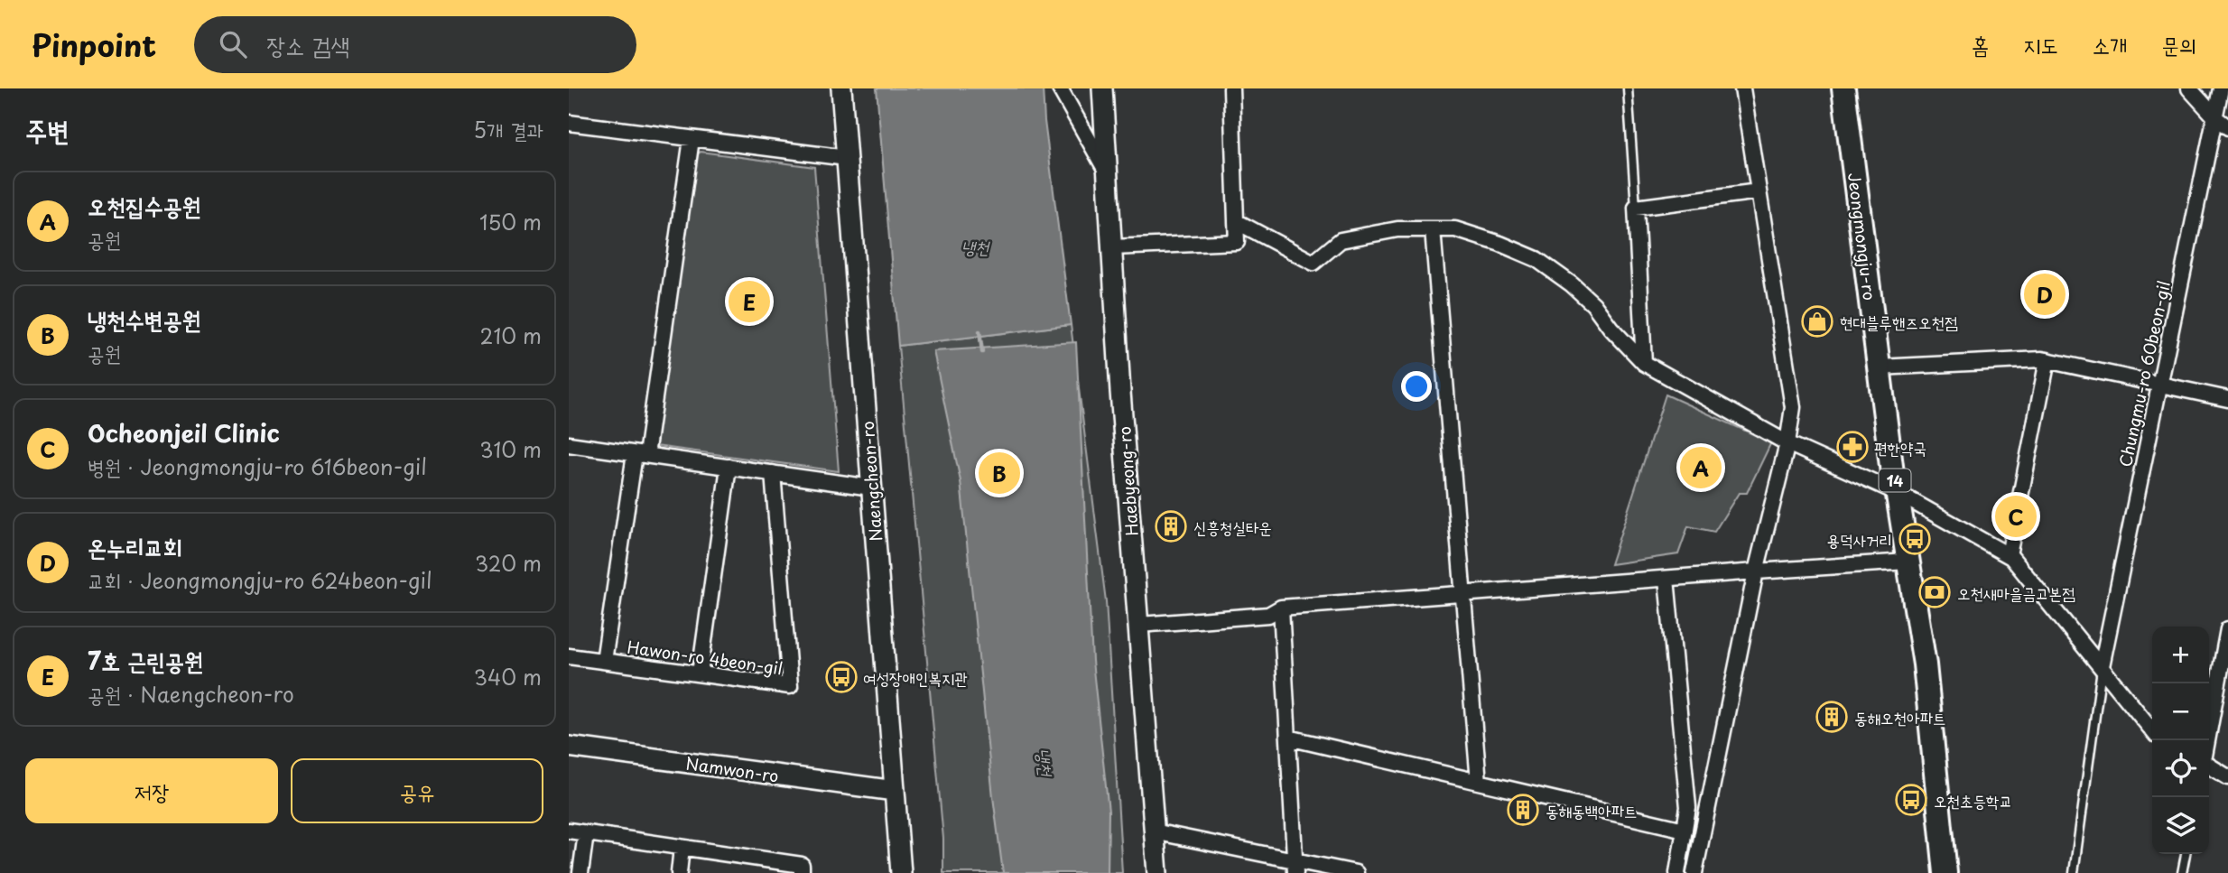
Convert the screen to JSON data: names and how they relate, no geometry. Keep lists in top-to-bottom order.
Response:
{
  "streets": {
    "main road": [
      "Jeongmongju-ro",
      "14",
      "Naengcheon-ro",
      "Haebyeong-ro",
      "Namwon-ro"
    ],
    "street": ["Chungmu-ro 60beon-gil", "Hawon-ro 4beon-gil"]
  },
  "crossings": [
    ["Naengcheon-ro", "Namwon-ro"]
  ],
  "water": ["냉천"],
  "places": {
    "shop": ["현대블루핸즈오천점"],
    "pharmacy": ["편한약국"],
    "building": ["신흥청실타운", "동해오천아파트", "동해동백아파트"],
    "bus stop": ["용덕사거리", "여성장애인복지관", "오천초등학교"],
    "bank": ["오천새마을금고본점"]
  },
  "page": {
    "header": "Pinpoint",
    "search": "장소 검색",
    "nav": [
      "홈",
      "지도",
      "소개",
      "문의"
    ],
    "heading": ["주변", "5개 결과"],
    "list": [
      {
        "mark": "A",
        "name": "오천집수공원",
        "note": "공원",
        "value": "150 m"
      },
      {
        "mark": "B",
        "name": "냉천수변공원",
        "note": "공원",
        "value": "210 m"
      },
      {
        "mark": "C",
        "name": "Ocheonjeil Clinic",
        "note": "병원 · Jeongmongju-ro 616beon-gil",
        "value": "310 m"
      },
      {
        "mark": "D",
        "name": "온누리교회",
        "note": "교회 · Jeongmongju-ro 624beon-gil",
        "value": "320 m"
      },
      {
        "mark": "E",
        "name": "7호 근린공원",
        "note": "공원 · Naengcheon-ro",
        "value": "340 m"
      }
    ],
    "pins": [
      "D",
      "E",
      "A",
      "B",
      "C"
    ],
    "map_buttons": ["+", "−"],
    "buttons": ["저장", "공유"]
  }
}
